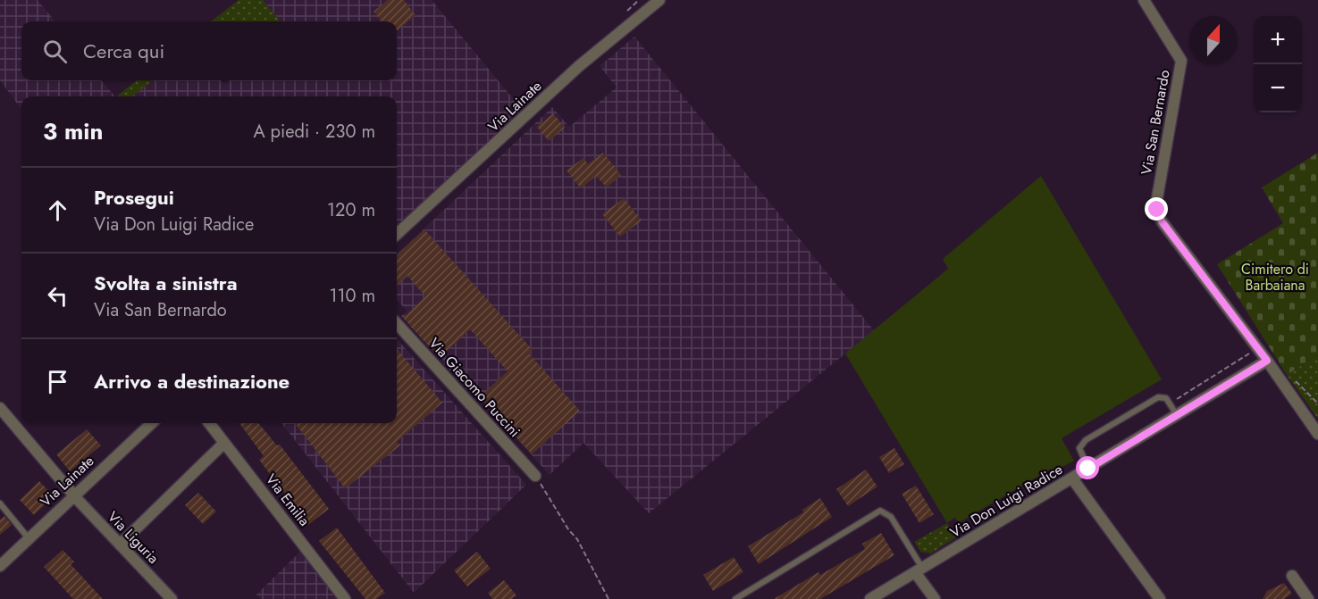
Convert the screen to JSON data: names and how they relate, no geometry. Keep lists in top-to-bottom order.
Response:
{
  "streets": {
    "street": [
      "Via Lainate",
      "Via San Bernardo",
      "Via Giacomo Puccini",
      "Via Emilia",
      "Via Don Luigi Radice",
      "Via Liguria"
    ]
  },
  "crossings": [
    ["Via Lainate", "Via Liguria"],
    ["Via San Bernardo", "Via Don Luigi Radice"]
  ],
  "parks": ["Cimitero di Barbaiana"],
  "north": "top",
  "page": {
    "map_buttons": ["+", "−"],
    "search": "Cerca qui",
    "heading": ["3 min", "A piedi · 230 m"],
    "list": [
      ["Prosegui", "Via Don Luigi Radice", "120 m"],
      ["Svolta a sinistra", "Via San Bernardo", "110 m"],
      "Arrivo a destinazione"
    ]
  }
}
